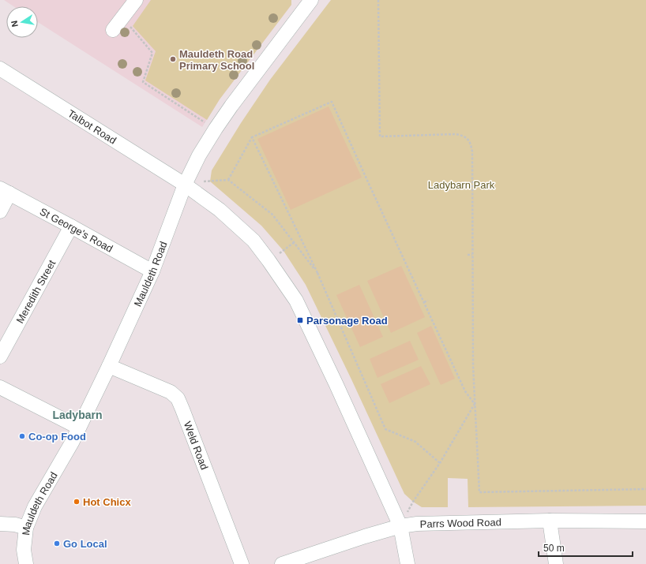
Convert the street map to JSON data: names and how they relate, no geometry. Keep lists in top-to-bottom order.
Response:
{
  "streets": {
    "street": [
      "Talbot Road",
      "St George's Road",
      "Mauldeth Road",
      "Meredith Street",
      "Weld Road",
      "Parrs Wood Road"
    ]
  },
  "crossings": [
    ["Talbot Road", "Mauldeth Road"],
    ["St George's Road", "Mauldeth Road"],
    ["St George's Road", "Meredith Street"],
    ["Mauldeth Road", "Weld Road"]
  ],
  "districts": ["Ladybarn"],
  "parks": ["Ladybarn Park"],
  "places": {
    "other": [
      "Mauldeth Road Primary School",
      "Co-op Food",
      "Hot Chicx",
      "Go Local"
    ],
    "transit": ["Parsonage Road"]
  },
  "scale_bar": "50 m",
  "north": "left"
}
